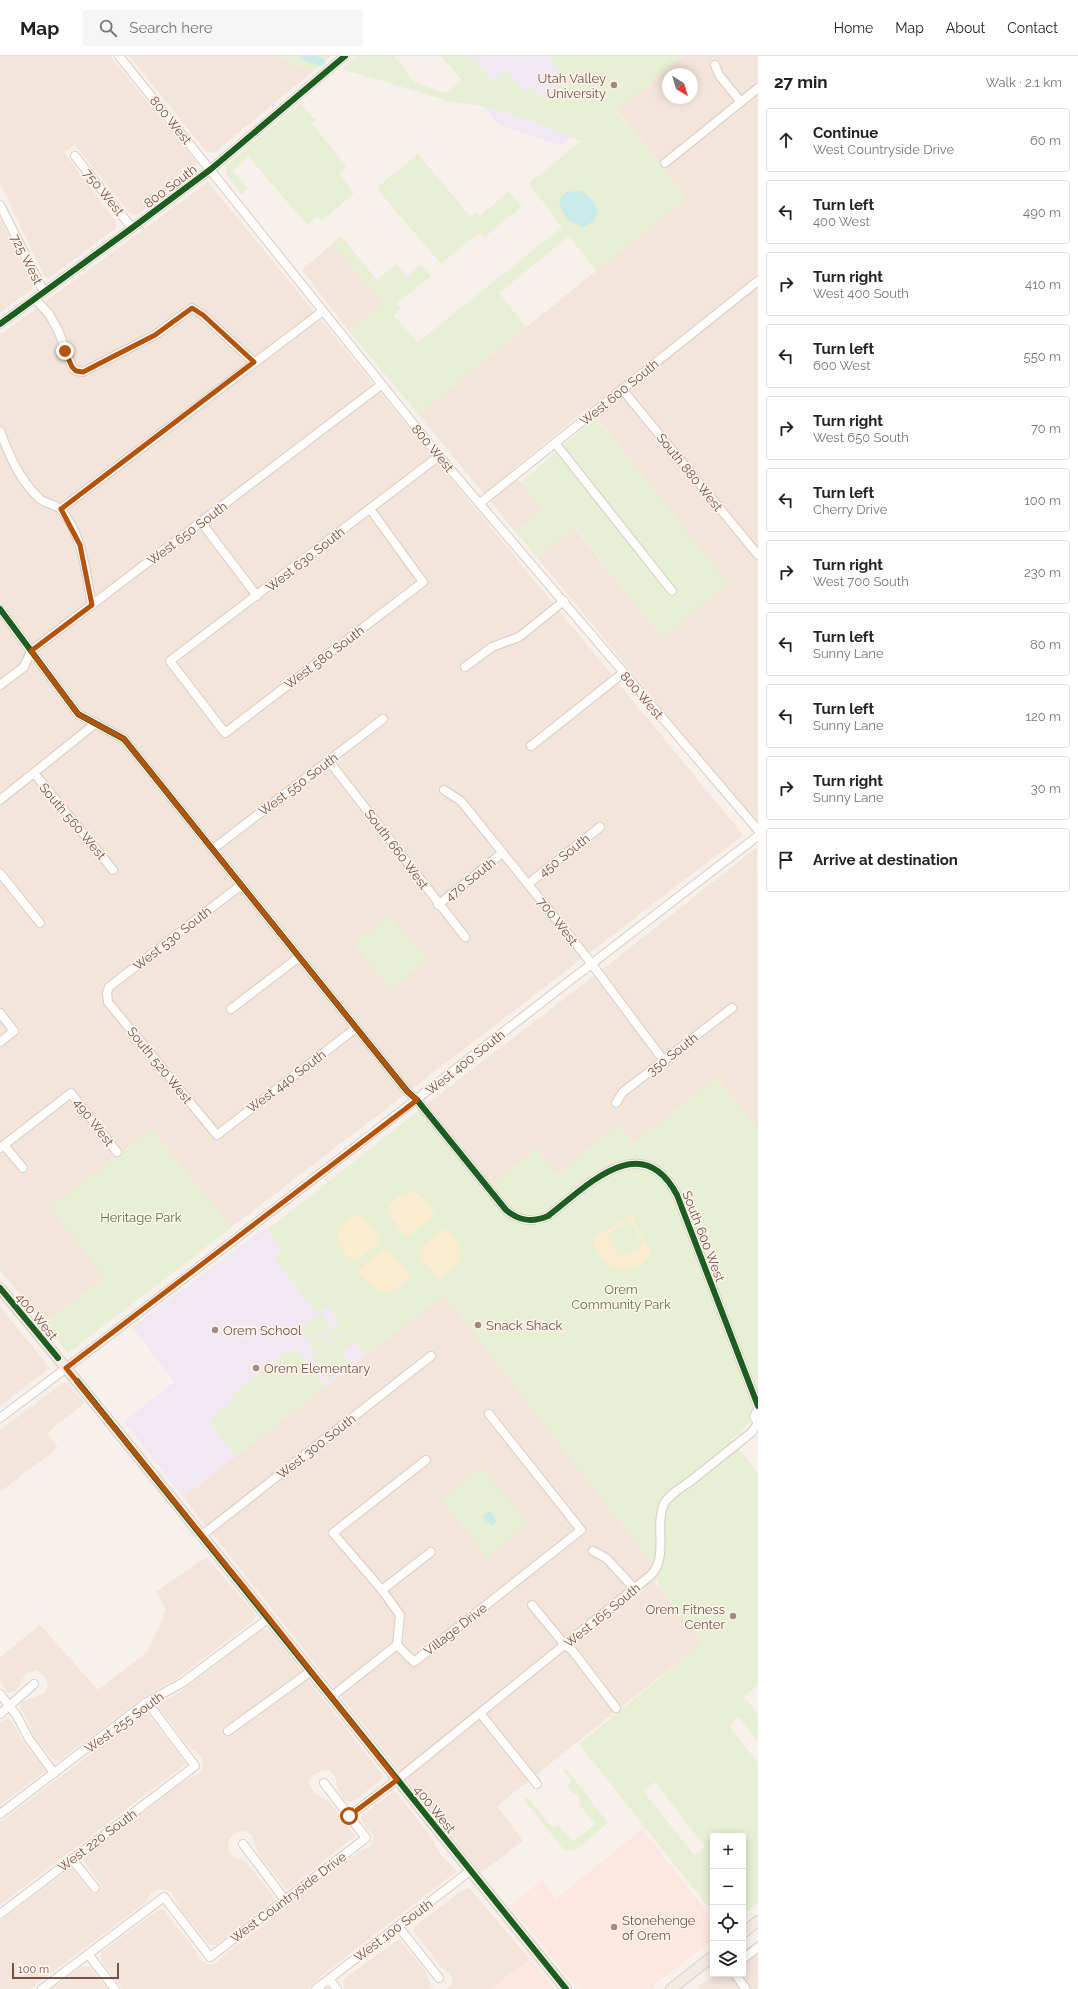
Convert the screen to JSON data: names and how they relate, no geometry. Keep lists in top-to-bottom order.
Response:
{
  "streets": {
    "main road": ["400 West"],
    "street": [
      "800 West",
      "800 South",
      "750 West",
      "725 West",
      "West 600 South",
      "South 880 West",
      "West 650 South",
      "West 630 South",
      "West 580 South",
      "West 550 South",
      "South 560 West",
      "South 660 West",
      "450 South",
      "470 South",
      "700 West",
      "West 530 South",
      "350 South",
      "West 400 South",
      "South 520 West",
      "West 440 South",
      "490 West",
      "South 600 West",
      "West 300 South",
      "West 165 South",
      "Village Drive",
      "West 255 South",
      "West 220 South",
      "West Countryside Drive",
      "West 100 South"
    ]
  },
  "crossings": [
    ["800 West", "800 South"],
    ["800 West", "West 600 South"],
    ["800 West", "West 650 South"],
    ["800 West", "West 630 South"],
    ["800 South", "750 West"],
    ["800 South", "725 West"],
    ["West 600 South", "South 880 West"],
    ["West 650 South", "South 600 West"],
    ["West 630 South", "West 580 South"],
    ["West 550 South", "South 660 West"],
    ["West 550 South", "South 600 West"],
    ["South 660 West", "470 South"],
    ["450 South", "700 West"],
    ["470 South", "700 West"],
    ["700 West", "350 South"],
    ["700 West", "West 400 South"],
    ["West 530 South", "South 520 West"],
    ["West 530 South", "South 600 West"],
    ["West 400 South", "South 600 West"],
    ["West 400 South", "400 West"],
    ["South 520 West", "West 440 South"],
    ["West 440 South", "South 600 West"],
    ["South 600 West", "West 165 South"],
    ["400 West", "West 300 South"],
    ["400 West", "West 165 South"],
    ["400 West", "West 255 South"],
    ["400 West", "West 100 South"],
    ["West 255 South", "West 220 South"]
  ],
  "parks": ["Heritage Park", "Orem Community Park"],
  "places": [
    "Utah Valley University",
    "Snack Shack",
    "Orem School",
    "Orem Elementary",
    "Orem Fitness Center",
    "Stonehenge of Orem"
  ],
  "scale_bar": "100 m",
  "north": "bottom right",
  "page": {
    "header": "Map",
    "search": "Search here",
    "nav": [
      "Home",
      "Map",
      "About",
      "Contact"
    ],
    "heading": ["27 min", "Walk · 2.1 km"],
    "list": [
      ["Continue", "West Countryside Drive", "60 m"],
      ["Turn left", "400 West", "490 m"],
      ["Turn right", "West 400 South", "410 m"],
      ["Turn left", "600 West", "550 m"],
      ["Turn right", "West 650 South", "70 m"],
      ["Turn left", "Cherry Drive", "100 m"],
      ["Turn right", "West 700 South", "230 m"],
      ["Turn left", "Sunny Lane", "80 m"],
      ["Turn left", "Sunny Lane", "120 m"],
      ["Turn right", "Sunny Lane", "30 m"],
      "Arrive at destination"
    ],
    "map_buttons": ["+", "−"],
    "scale": "100 m"
  }
}
